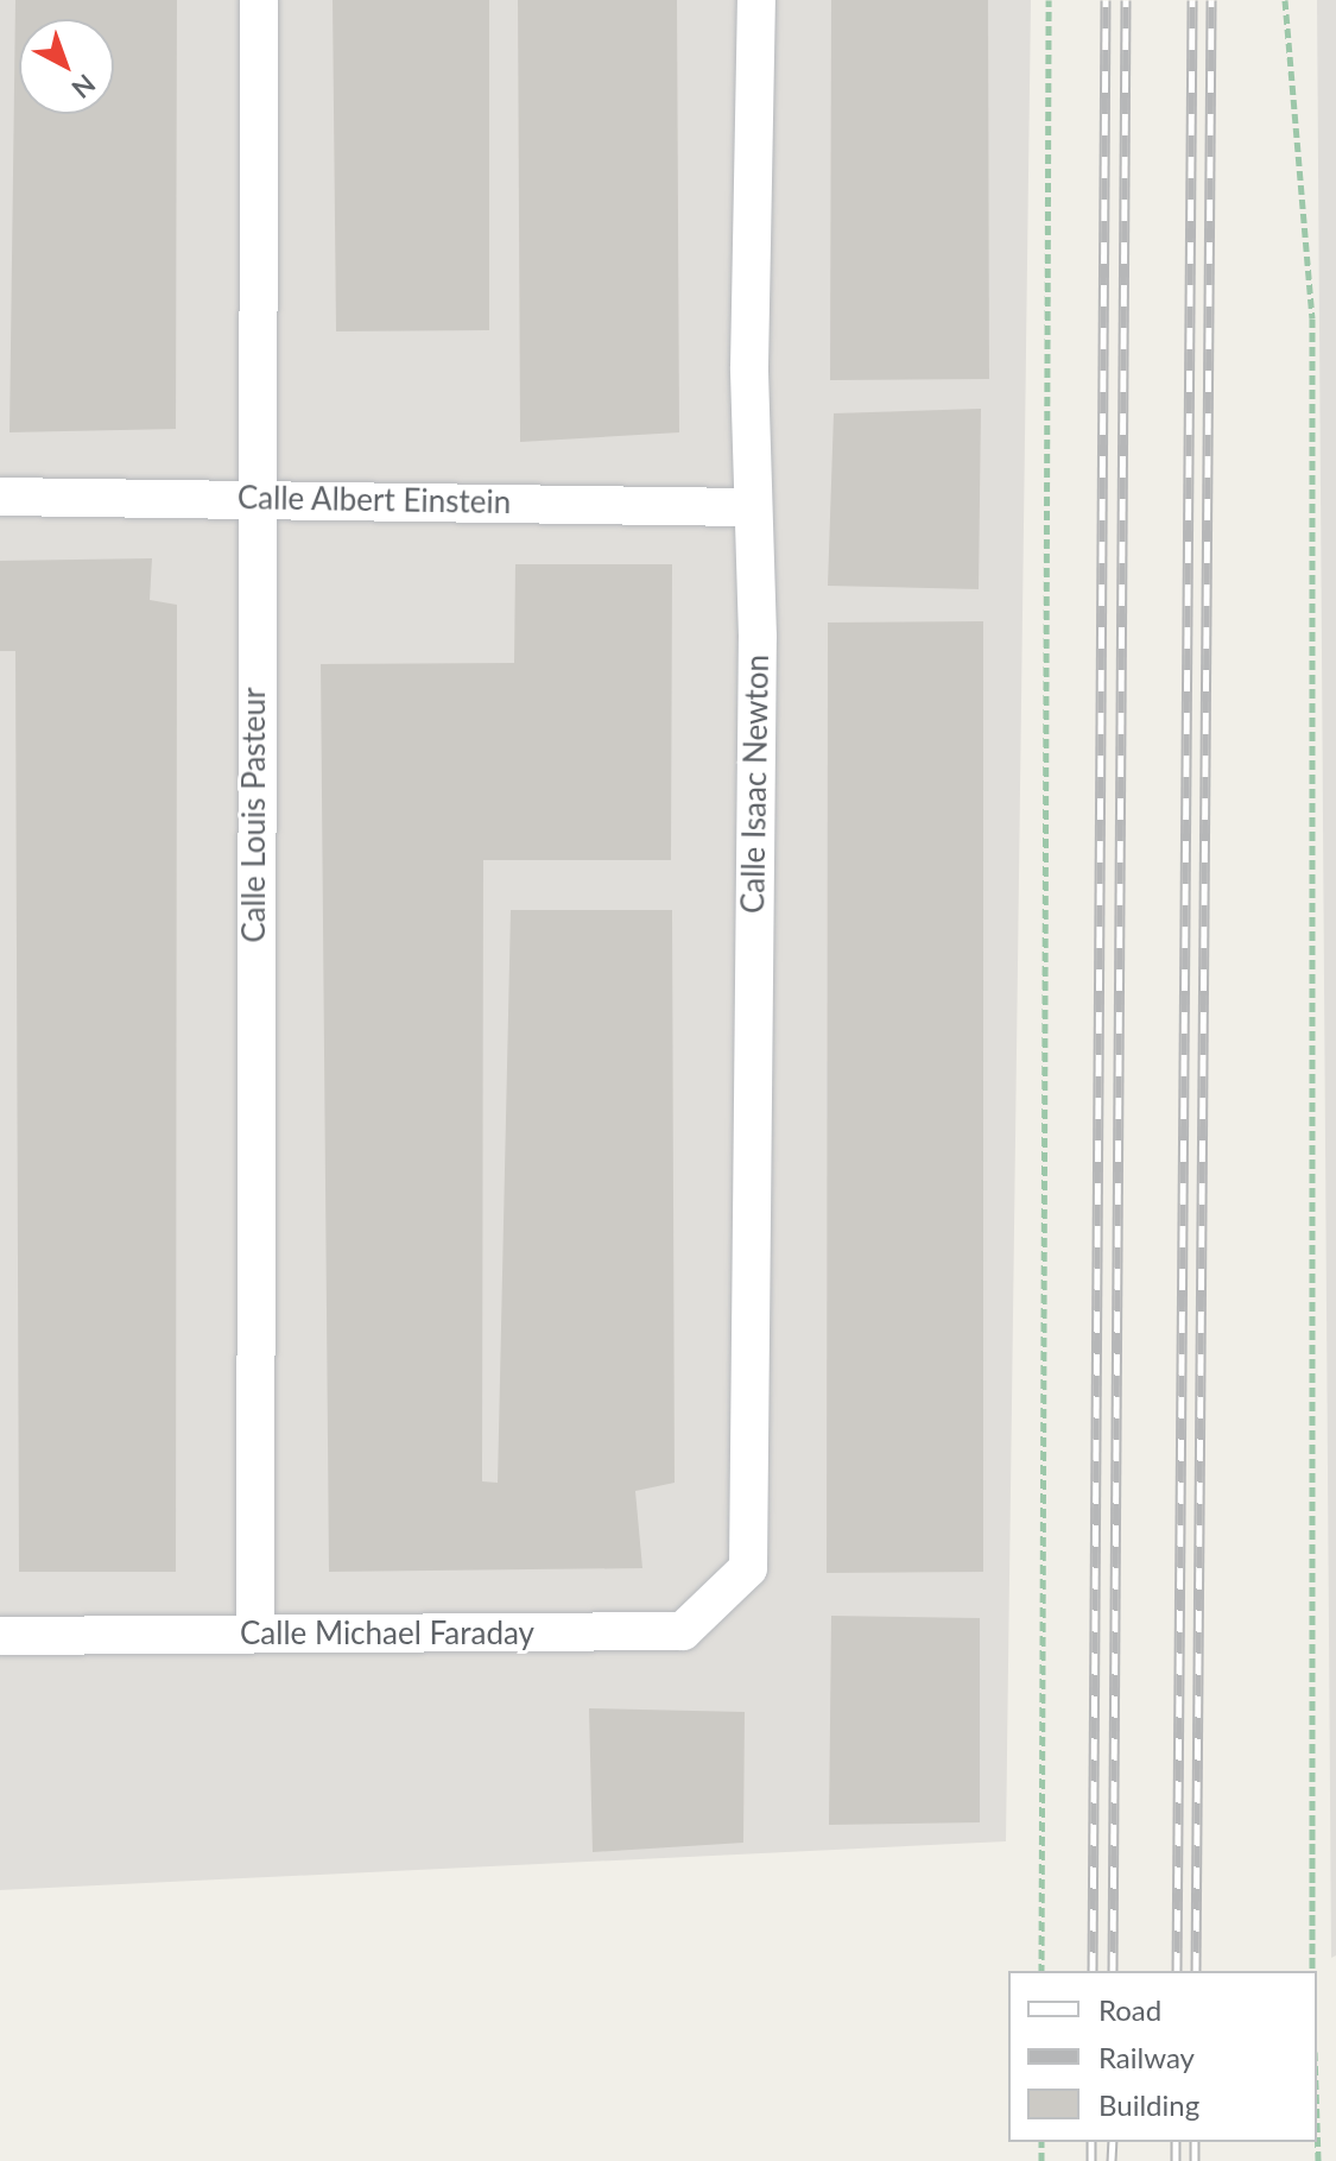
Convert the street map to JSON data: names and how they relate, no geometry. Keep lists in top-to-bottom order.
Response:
{
  "streets": {
    "street": [
      "Calle Albert Einstein",
      "Calle Isaac Newton",
      "Calle Louis Pasteur",
      "Calle Michael Faraday"
    ]
  },
  "crossings": [
    ["Calle Albert Einstein", "Calle Isaac Newton"],
    ["Calle Albert Einstein", "Calle Louis Pasteur"],
    ["Calle Isaac Newton", "Calle Michael Faraday"],
    ["Calle Louis Pasteur", "Calle Michael Faraday"]
  ],
  "legend": ["Road", "Railway", "Building"],
  "north": "bottom right"
}
